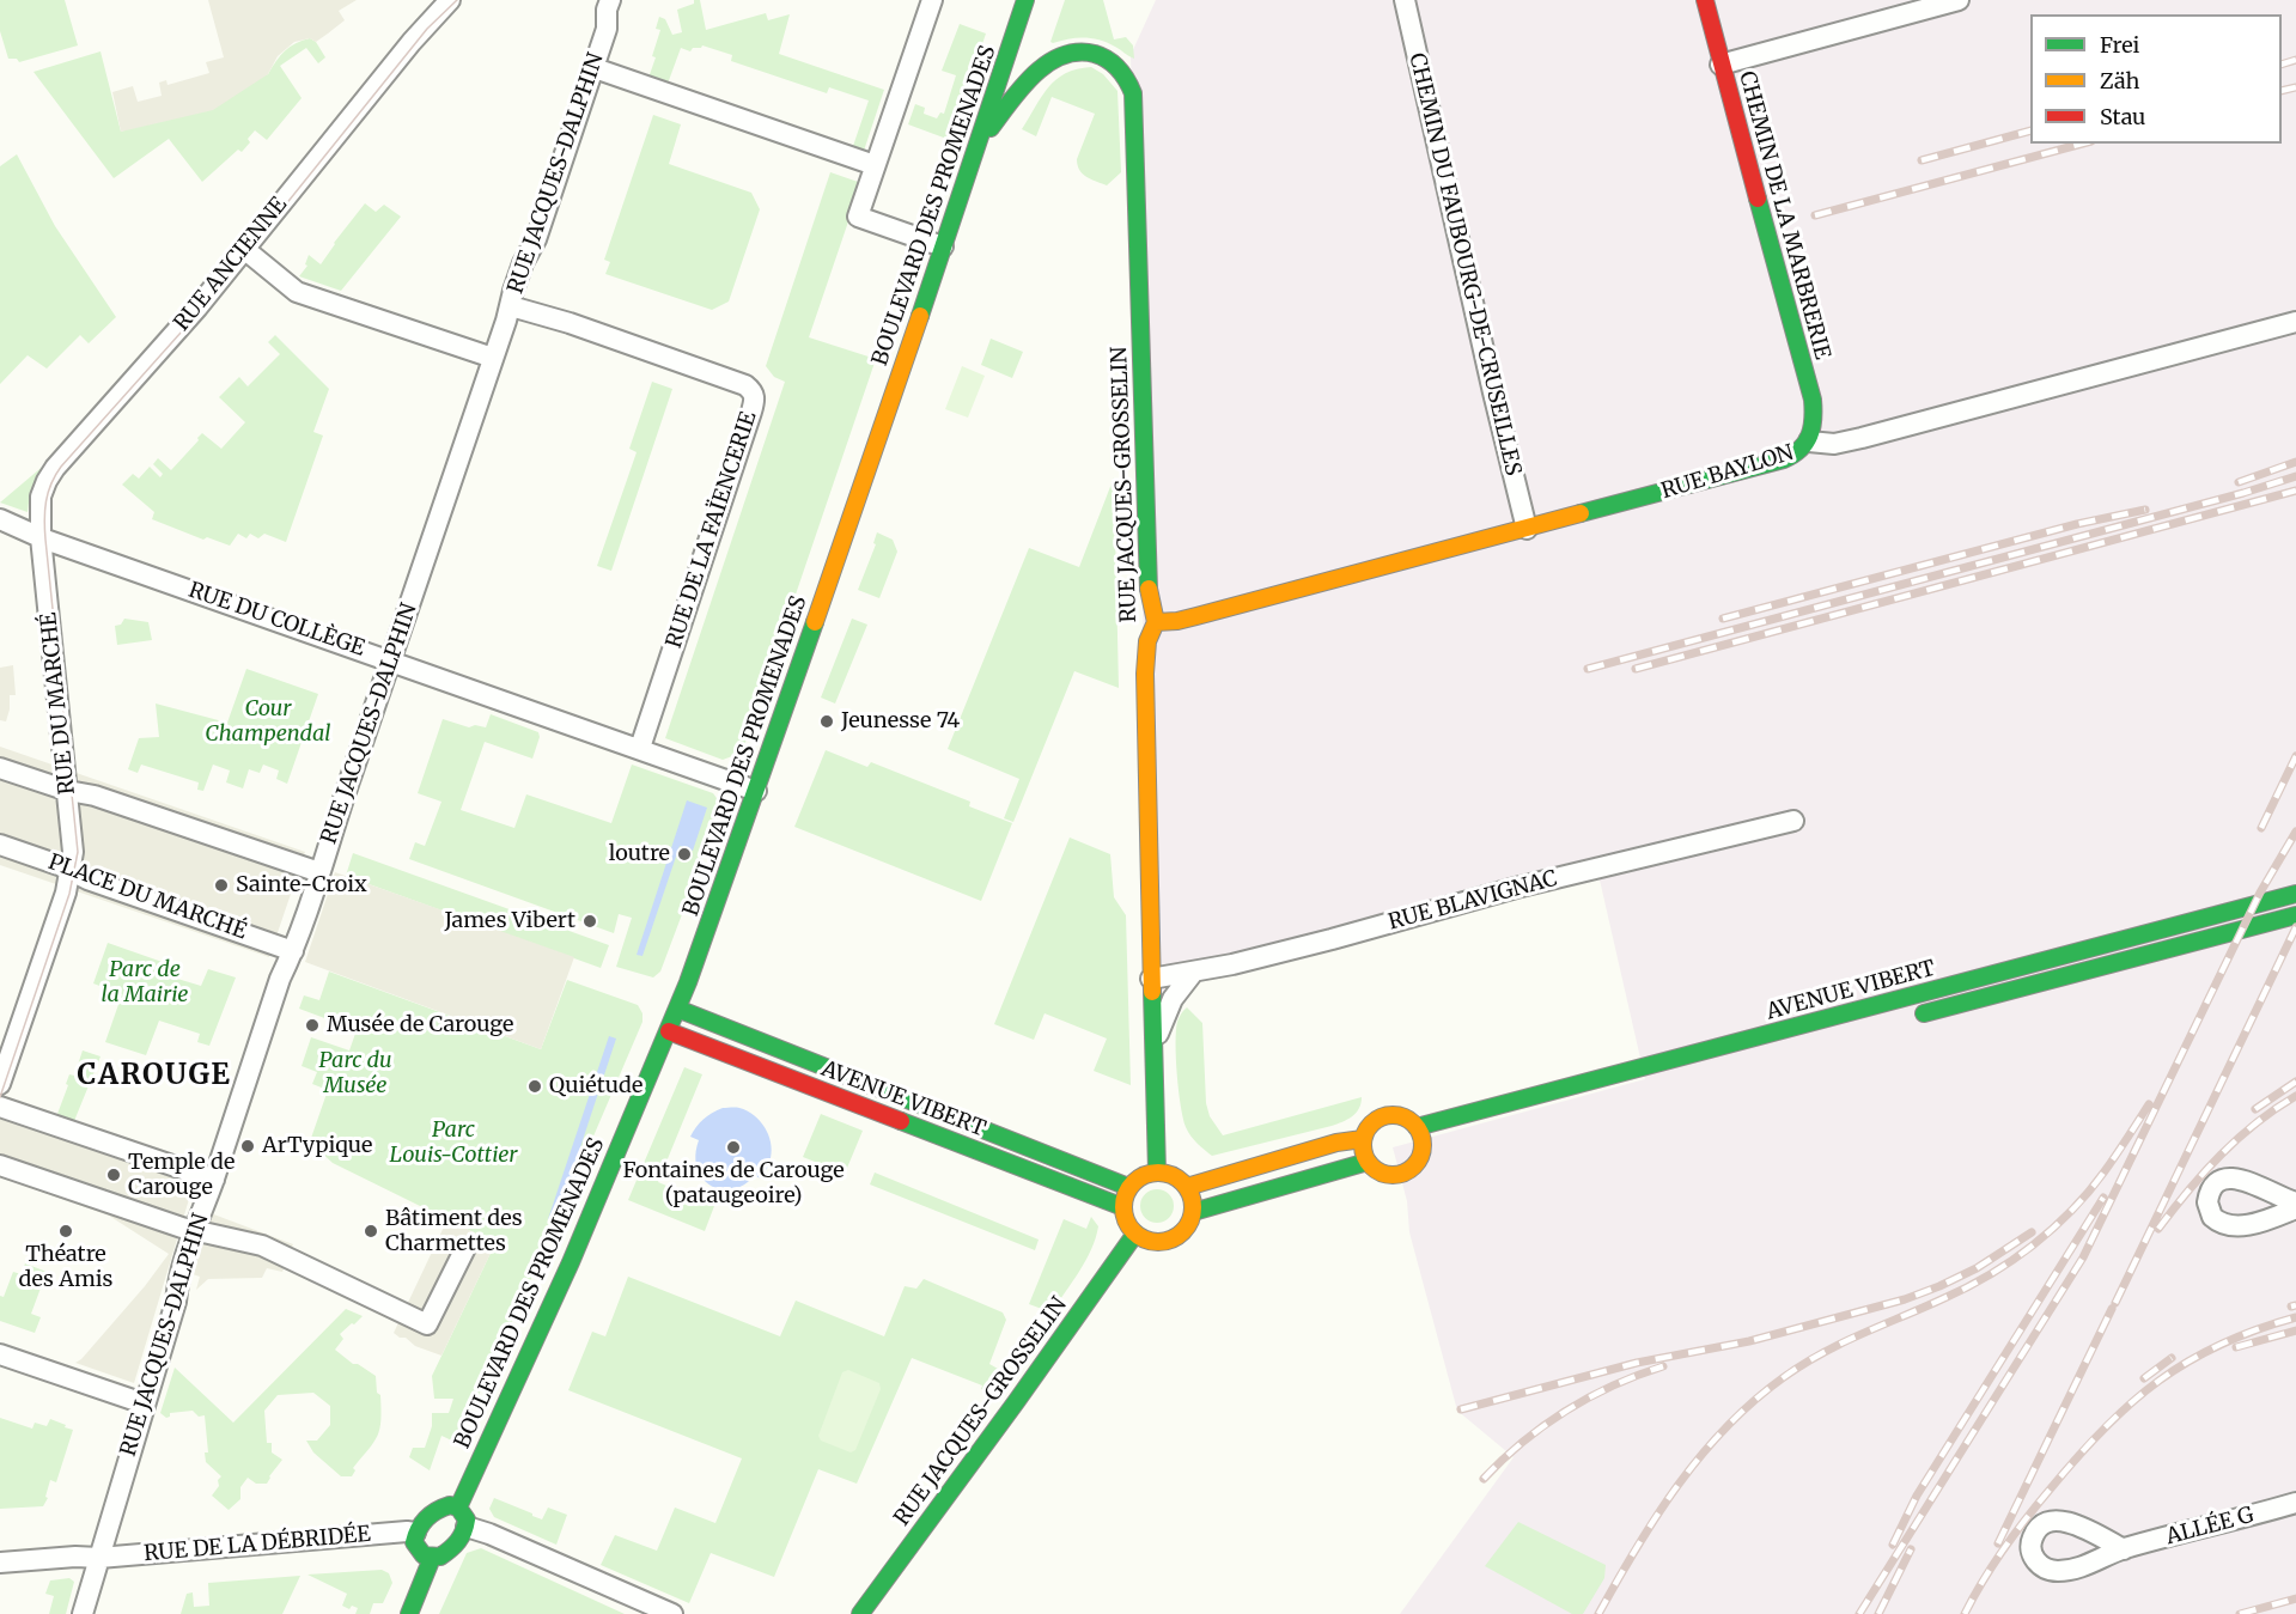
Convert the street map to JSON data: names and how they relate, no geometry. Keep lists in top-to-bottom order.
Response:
{
  "streets": {
    "main road": [
      "BOULEVARD DES PROMENADES",
      "CHEMIN DE LA MARBRERIE",
      "RUE BAYLON",
      "RUE JACQUES-GROSSELIN",
      "AVENUE VIBERT"
    ],
    "street": [
      "RUE JACQUES-DALPHIN",
      "RUE ANCIENNE",
      "CHEMIN DU FAUBOURG-DE-CRUSEILLES",
      "RUE DE LA FAÏENCERIE",
      "RUE DU COLLÈGE",
      "RUE DU MARCHÉ",
      "PLACE DU MARCHÉ",
      "RUE BLAVIGNAC",
      "ALLÉE G",
      "RUE DE LA DÉBRIDÉE"
    ]
  },
  "crossings": [
    ["RUE JACQUES-DALPHIN", "RUE DE LA FAÏENCERIE"],
    ["RUE JACQUES-DALPHIN", "RUE DU COLLÈGE"],
    ["RUE JACQUES-DALPHIN", "PLACE DU MARCHÉ"],
    ["RUE JACQUES-DALPHIN", "RUE DE LA DÉBRIDÉE"],
    ["BOULEVARD DES PROMENADES", "RUE JACQUES-GROSSELIN"],
    ["BOULEVARD DES PROMENADES", "RUE DU COLLÈGE"],
    ["BOULEVARD DES PROMENADES", "AVENUE VIBERT"],
    ["BOULEVARD DES PROMENADES", "RUE DE LA DÉBRIDÉE"],
    ["CHEMIN DE LA MARBRERIE", "RUE BAYLON"],
    ["RUE ANCIENNE", "RUE DU COLLÈGE"],
    ["RUE ANCIENNE", "RUE DU MARCHÉ"],
    ["CHEMIN DU FAUBOURG-DE-CRUSEILLES", "RUE BAYLON"],
    ["RUE BAYLON", "RUE JACQUES-GROSSELIN"],
    ["RUE JACQUES-GROSSELIN", "RUE BLAVIGNAC"],
    ["RUE JACQUES-GROSSELIN", "AVENUE VIBERT"],
    ["RUE DE LA FAÏENCERIE", "RUE DU COLLÈGE"],
    ["RUE DU COLLÈGE", "RUE DU MARCHÉ"],
    ["RUE DU MARCHÉ", "PLACE DU MARCHÉ"]
  ],
  "districts": ["CAROUGE"],
  "parks": [
    "Cour Champendal",
    "Parc de la Mairie",
    "Parc du Musée",
    "Parc Louis-Cottier"
  ],
  "places": [
    "Jeunesse 74",
    "loutre",
    "Sainte-Croix",
    "James Vibert",
    "Musée de Carouge",
    "Quiétude",
    "ArTypique",
    "Fontaines de Carouge (pataugeoire)",
    "Temple de Carouge",
    "Théatre des Amis",
    "Bâtiment des Charmettes"
  ],
  "legend": ["Frei", "Zäh", "Stau"]
}
